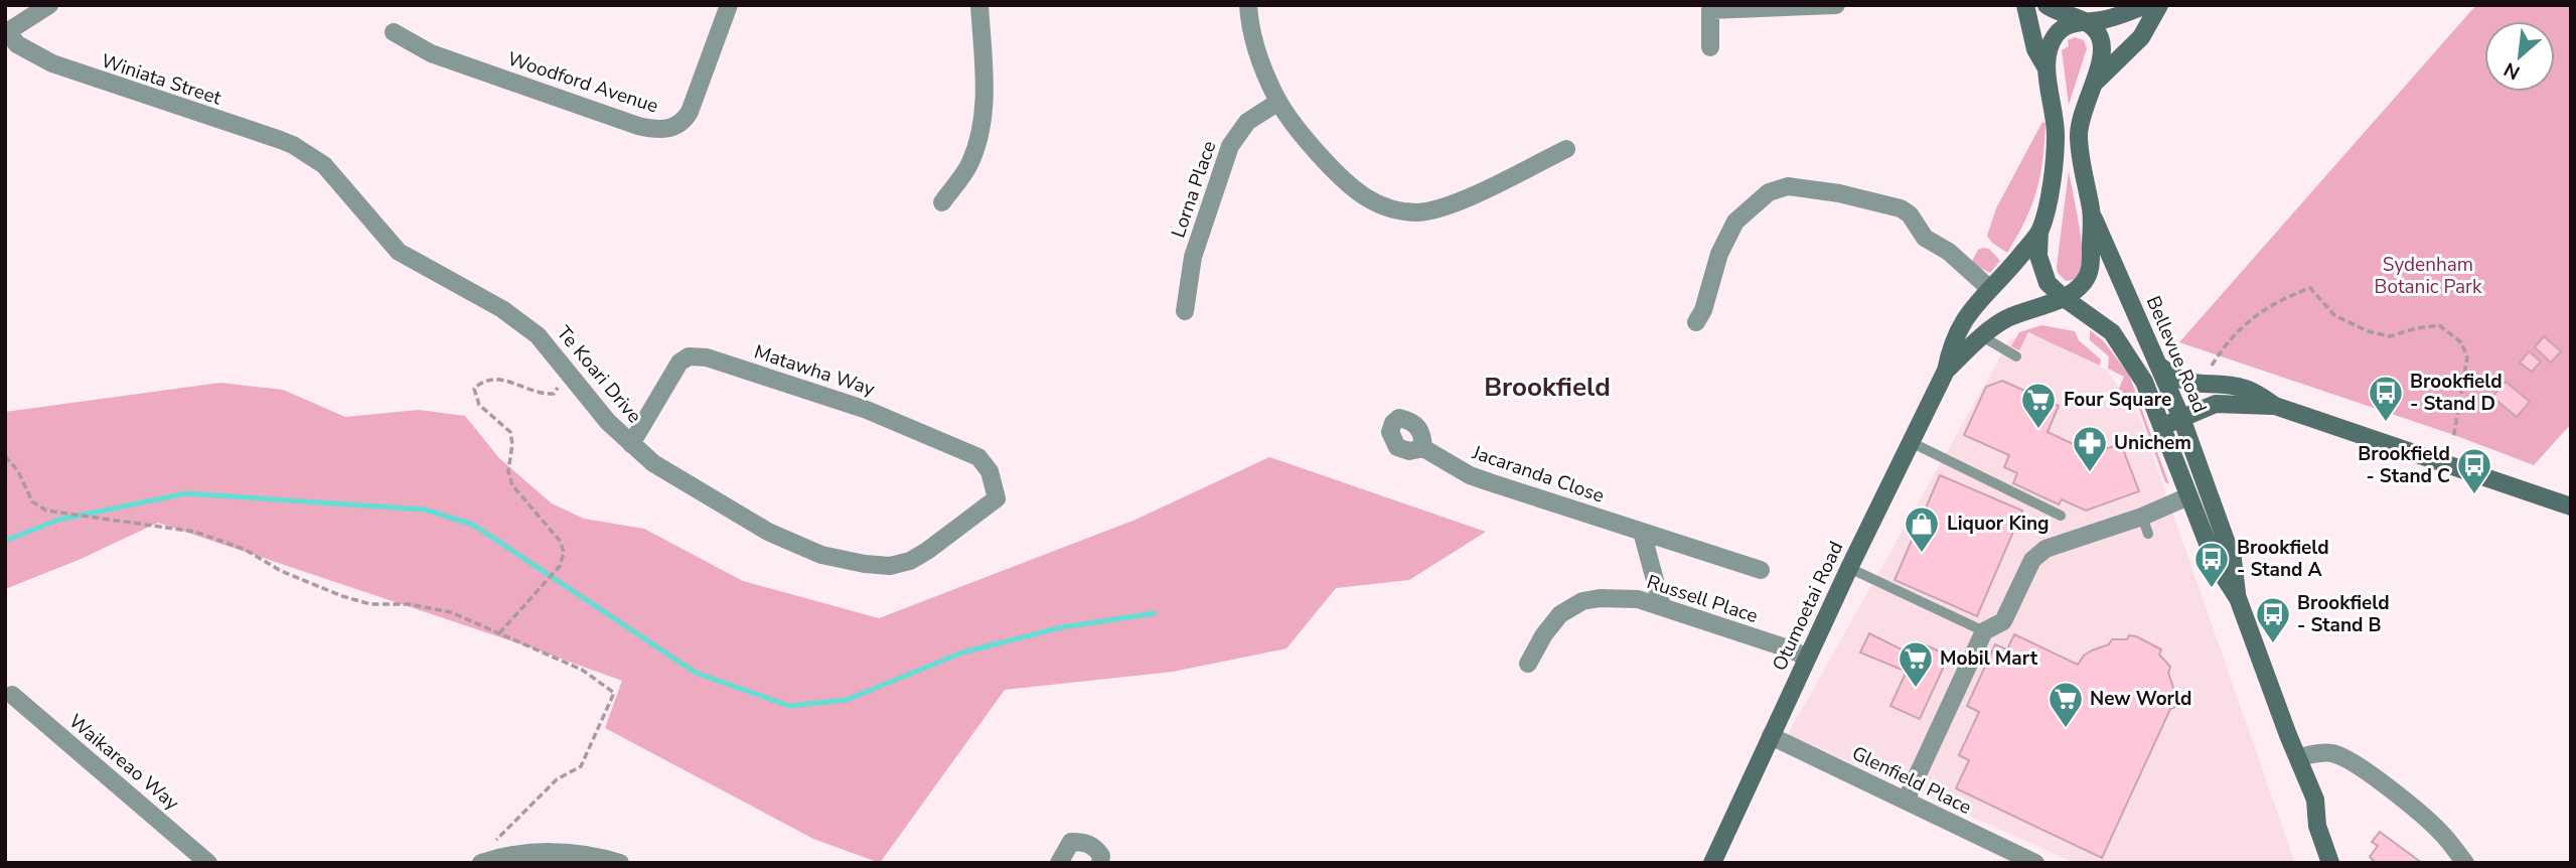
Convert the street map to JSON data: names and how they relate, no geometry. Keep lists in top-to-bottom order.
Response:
{
  "streets": {
    "main road": ["Bellevue Road", "Otumoetai Road"],
    "street": [
      "Winiata Street",
      "Woodford Avenue",
      "Lorna Place",
      "Matawha Way",
      "Te Koari Drive",
      "Jacaranda Close",
      "Russell Place",
      "Waikareao Way",
      "Glenfield Place"
    ]
  },
  "crossings": [
    ["Winiata Street", "Te Koari Drive"],
    ["Bellevue Road", "Otumoetai Road"],
    ["Matawha Way", "Te Koari Drive"],
    ["Russell Place", "Otumoetai Road"],
    ["Otumoetai Road", "Glenfield Place"]
  ],
  "districts": ["Brookfield"],
  "parks": ["Sydenham Botanic Park"],
  "places": {
    "bus stop": [
      "Brookfield - Stand D",
      "Brookfield - Stand C",
      "Brookfield - Stand A",
      "Brookfield - Stand B"
    ],
    "supermarket": ["Four Square", "Mobil Mart", "New World"],
    "pharmacy": ["Unichem"],
    "shop": ["Liquor King"]
  },
  "north": "bottom left"
}
